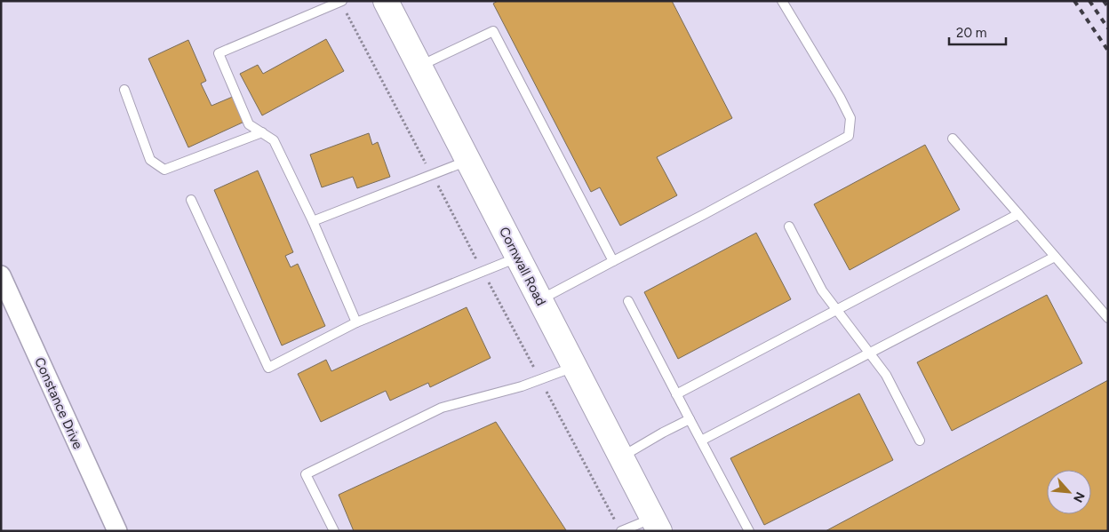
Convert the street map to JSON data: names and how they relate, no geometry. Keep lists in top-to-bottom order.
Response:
{
  "streets": {
    "main road": ["Cornwall Road"],
    "street": ["Constance Drive"]
  },
  "scale_bar": "20 m",
  "north": "bottom right"
}
